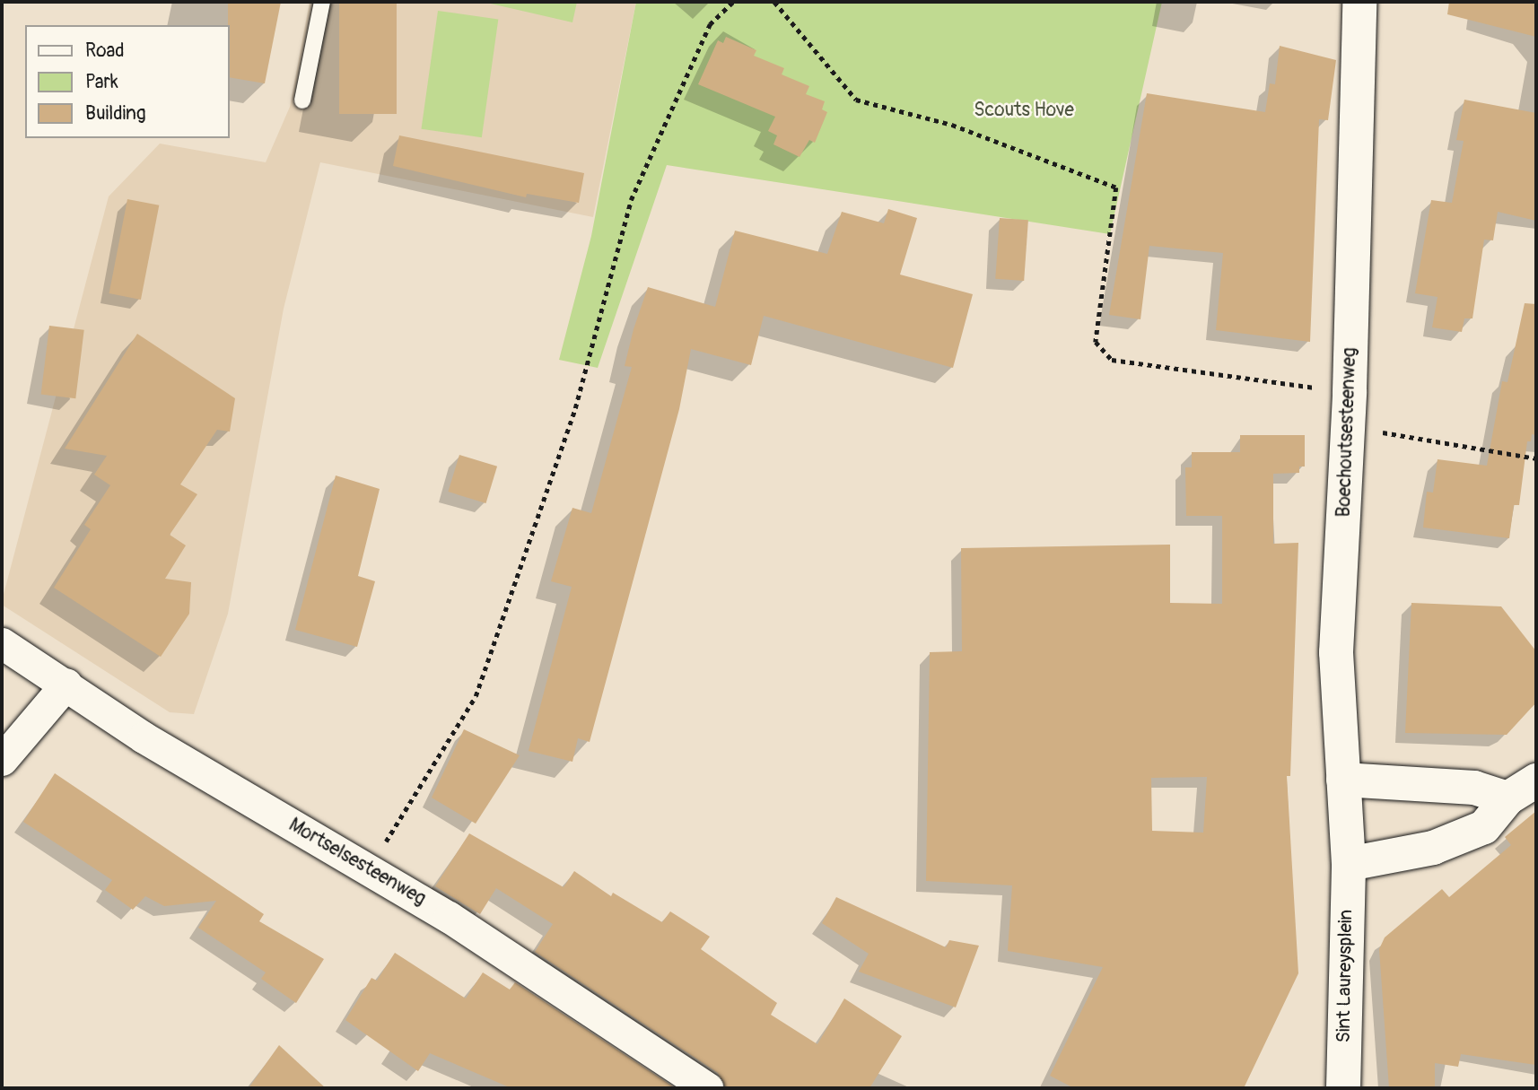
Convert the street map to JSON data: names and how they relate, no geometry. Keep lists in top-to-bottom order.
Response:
{
  "streets": {
    "street": ["Boechoutsesteenweg", "Mortselsesteenweg", "Sint Laureysplein"]
  },
  "crossings": [
    ["Boechoutsesteenweg", "Sint Laureysplein"]
  ],
  "parks": ["Scouts Hove"],
  "legend": ["Road", "Park", "Building"]
}
